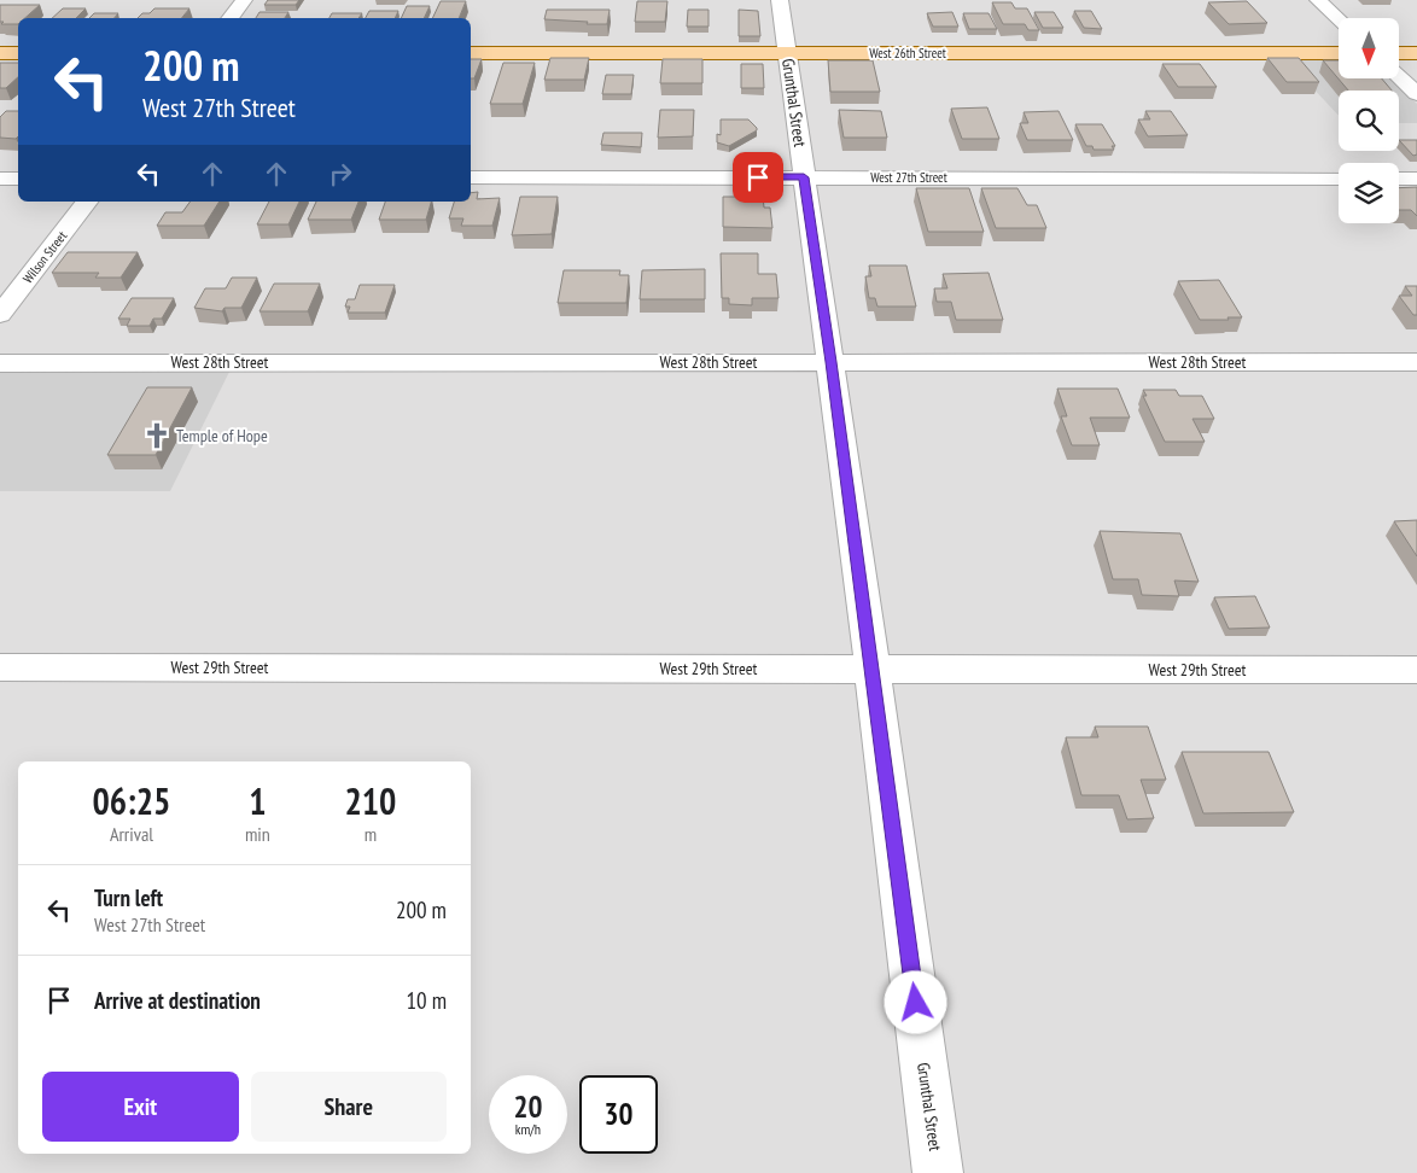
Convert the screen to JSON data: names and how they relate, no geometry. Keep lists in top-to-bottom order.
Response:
{
  "streets": {
    "main road": ["West 26th Street"],
    "street": [
      "Grunthal Street",
      "West 27th Street",
      "Wilson Street",
      "West 28th Street",
      "West 29th Street"
    ]
  },
  "crossings": [
    ["West 26th Street", "Grunthal Street"],
    ["Grunthal Street", "West 27th Street"],
    ["Grunthal Street", "West 28th Street"],
    ["Grunthal Street", "West 29th Street"]
  ],
  "places": {
    "church": ["Temple of Hope"]
  },
  "north": "bottom",
  "page": {
    "turn": ["200 m", "West 27th Street"],
    "eta": [
      "06:25",
      "Arrival",
      "1",
      "min",
      "210",
      "m"
    ],
    "list": [
      {
        "name": "Turn left",
        "note": "West 27th Street",
        "value": "200 m"
      },
      {
        "name": "Arrive at destination",
        "value": "10 m"
      }
    ],
    "buttons": ["Exit", "Share"],
    "speed": "20 km/h",
    "limit": "30"
  }
}
